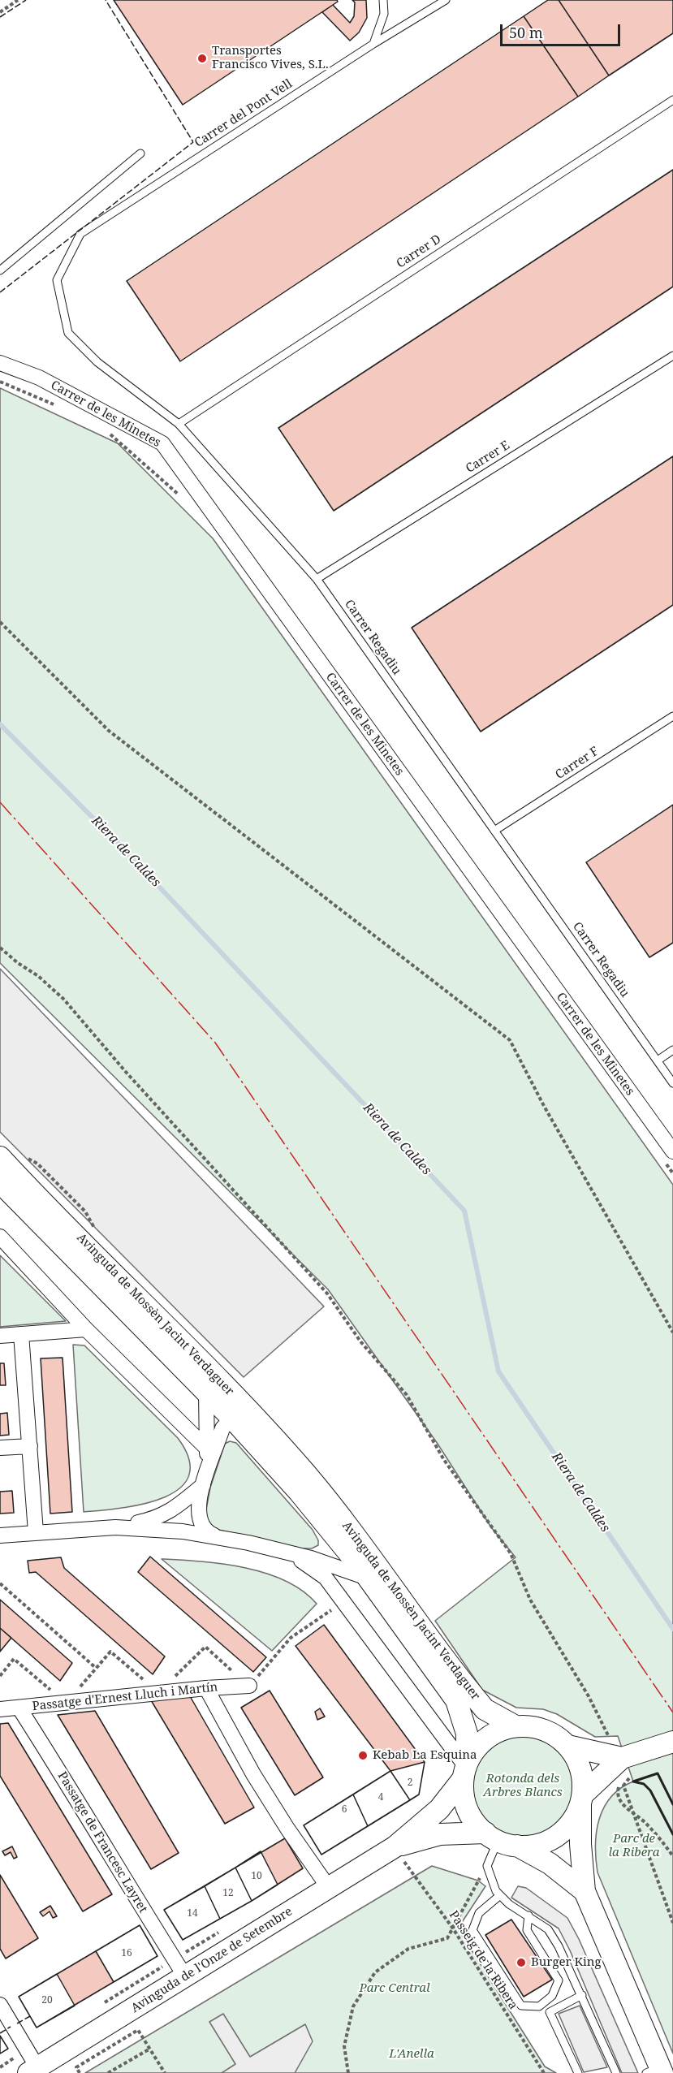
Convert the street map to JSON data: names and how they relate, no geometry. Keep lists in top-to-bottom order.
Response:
{
  "streets": {
    "main road": ["Avinguda de Mossèn Jacint Verdaguer", "Avinguda de l'Onze de Setembre"],
    "street": ["Carrer de les Minetes", "Passatge d'Ernest Lluch i Martín", "Passatge de Francesc Layret"],
    "lane": [
      "Carrer del Pont Vell",
      "Carrer D",
      "Carrer E",
      "Carrer Regadiu",
      "Carrer F"
    ],
    "path": ["Passeig de la Ribera"]
  },
  "crossings": [
    ["Carrer del Pont Vell", "Carrer Regadiu"],
    ["Carrer D", "Carrer Regadiu"],
    ["Carrer E", "Carrer Regadiu"],
    ["Carrer Regadiu", "Carrer F"],
    ["Avinguda de Mossèn Jacint Verdaguer", "Avinguda de l'Onze de Setembre"],
    ["Passatge d'Ernest Lluch i Martín", "Passatge de Francesc Layret"],
    ["Passatge de Francesc Layret", "Avinguda de l'Onze de Setembre"],
    ["Avinguda de l'Onze de Setembre", "Passeig de la Ribera"]
  ],
  "water": ["Riera de Caldes"],
  "parks": [
    "Rotonda dels Arbres Blancs",
    "Parc de la Ribera",
    "Parc Central",
    "L'Anella"
  ],
  "places": ["Transportes Francisco Vives, S.L.", "Kebab La Esquina", "Burger King"],
  "house_numbers": [
    "2",
    "4",
    "6",
    "10",
    "12",
    "14",
    "16",
    "20"
  ],
  "scale_bar": "50 m"
}
